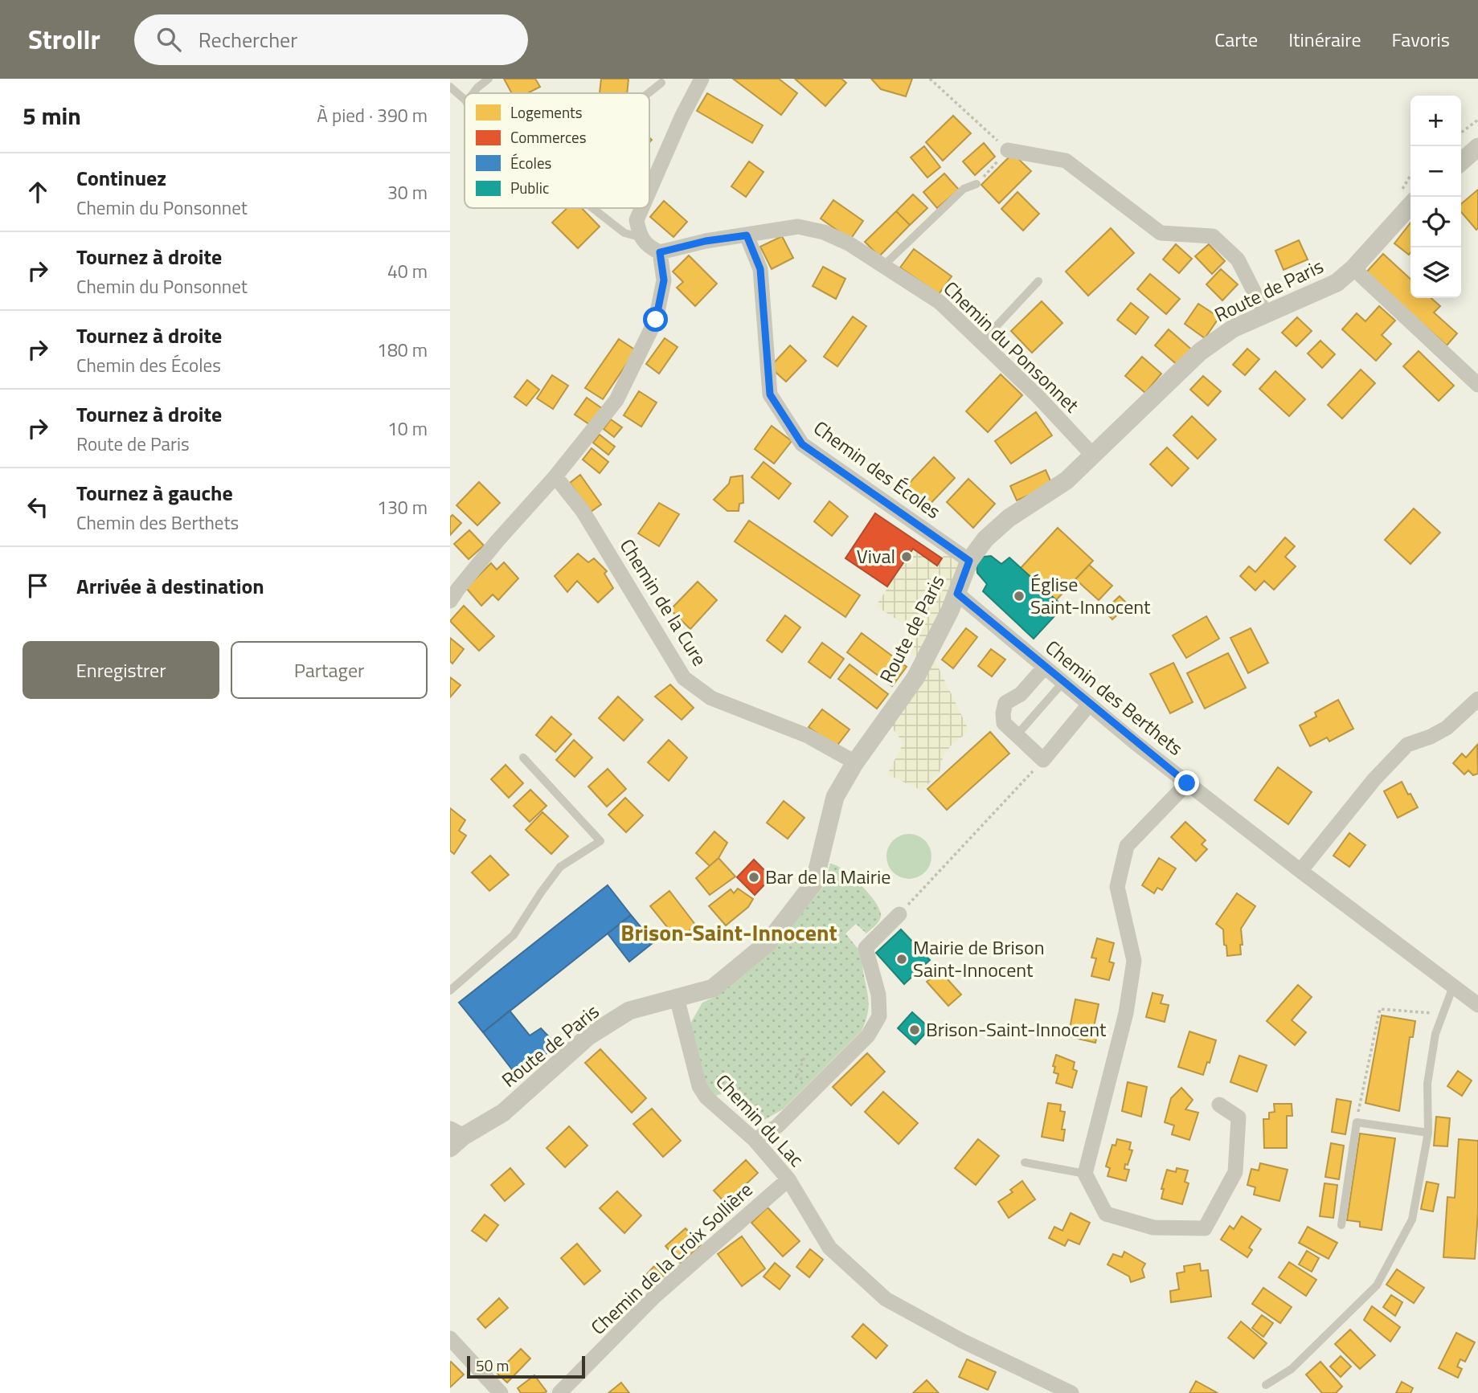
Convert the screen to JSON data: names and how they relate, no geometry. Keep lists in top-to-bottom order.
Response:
{
  "streets": {
    "street": [
      "Route de Paris",
      "Chemin du Ponsonnet",
      "Chemin des Écoles",
      "Chemin de la Cure",
      "Chemin des Berthets",
      "Chemin du Lac",
      "Chemin de la Croix Sollière"
    ]
  },
  "crossings": [
    ["Route de Paris", "Chemin du Ponsonnet"],
    ["Route de Paris", "Chemin des Écoles"],
    ["Route de Paris", "Chemin de la Cure"],
    ["Route de Paris", "Chemin des Berthets"],
    ["Route de Paris", "Chemin du Lac"],
    ["Chemin du Ponsonnet", "Chemin des Écoles"],
    ["Chemin du Lac", "Chemin de la Croix Sollière"]
  ],
  "districts": ["Brison-Saint-Innocent"],
  "places": [
    "Vival",
    "Église Saint-Innocent",
    "Bar de la Mairie",
    "Mairie de Brison Saint-Innocent",
    "Brison-Saint-Innocent"
  ],
  "legend": [
    "Logements",
    "Commerces",
    "Écoles",
    "Public"
  ],
  "scale_bar": "50 m",
  "page": {
    "header": "Strollr",
    "search": "Rechercher",
    "nav": ["Carte", "Itinéraire", "Favoris"],
    "heading": ["5 min", "À pied · 390 m"],
    "map_buttons": ["+", "−"],
    "list": [
      ["Continuez", "Chemin du Ponsonnet", "30 m"],
      ["Tournez à droite", "Chemin du Ponsonnet", "40 m"],
      ["Tournez à droite", "Chemin des Écoles", "180 m"],
      ["Tournez à droite", "Route de Paris", "10 m"],
      ["Tournez à gauche", "Chemin des Berthets", "130 m"],
      "Arrivée à destination"
    ],
    "buttons": ["Enregistrer", "Partager"],
    "scale": "50 m"
  }
}
